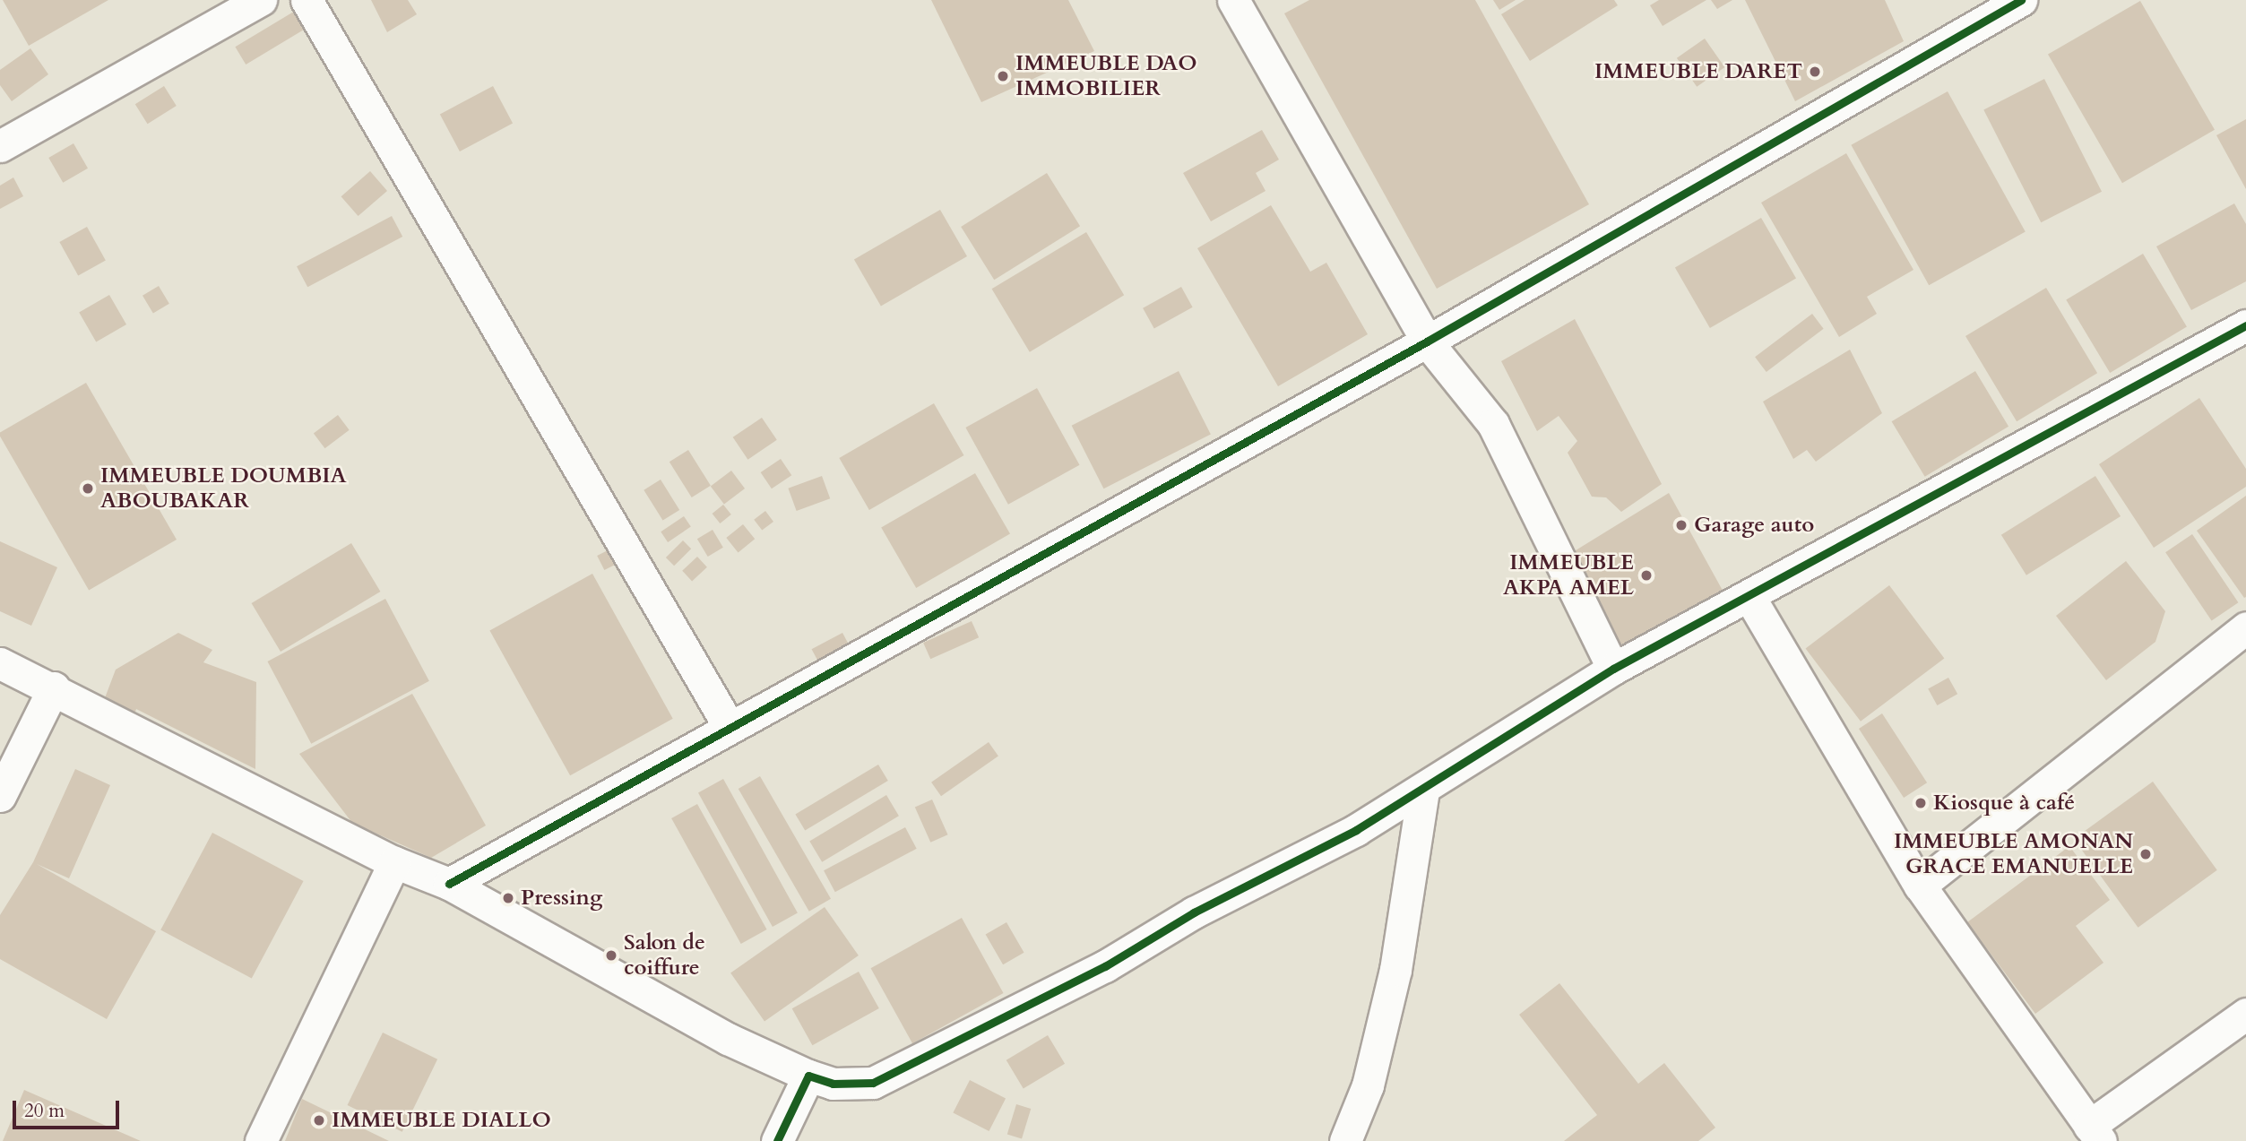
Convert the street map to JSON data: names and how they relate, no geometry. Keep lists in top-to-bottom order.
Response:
{
  "places": [
    "IMMEUBLE DARET",
    "IMMEUBLE DAO IMMOBILIER",
    "IMMEUBLE DOUMBIA ABOUBAKAR",
    "Garage auto",
    "IMMEUBLE AKPA AMEL",
    "Kiosque à café",
    "IMMEUBLE AMONAN GRACE EMANUELLE",
    "Pressing",
    "Salon de coiffure",
    "IMMEUBLE DIALLO"
  ],
  "scale_bar": "20 m"
}
